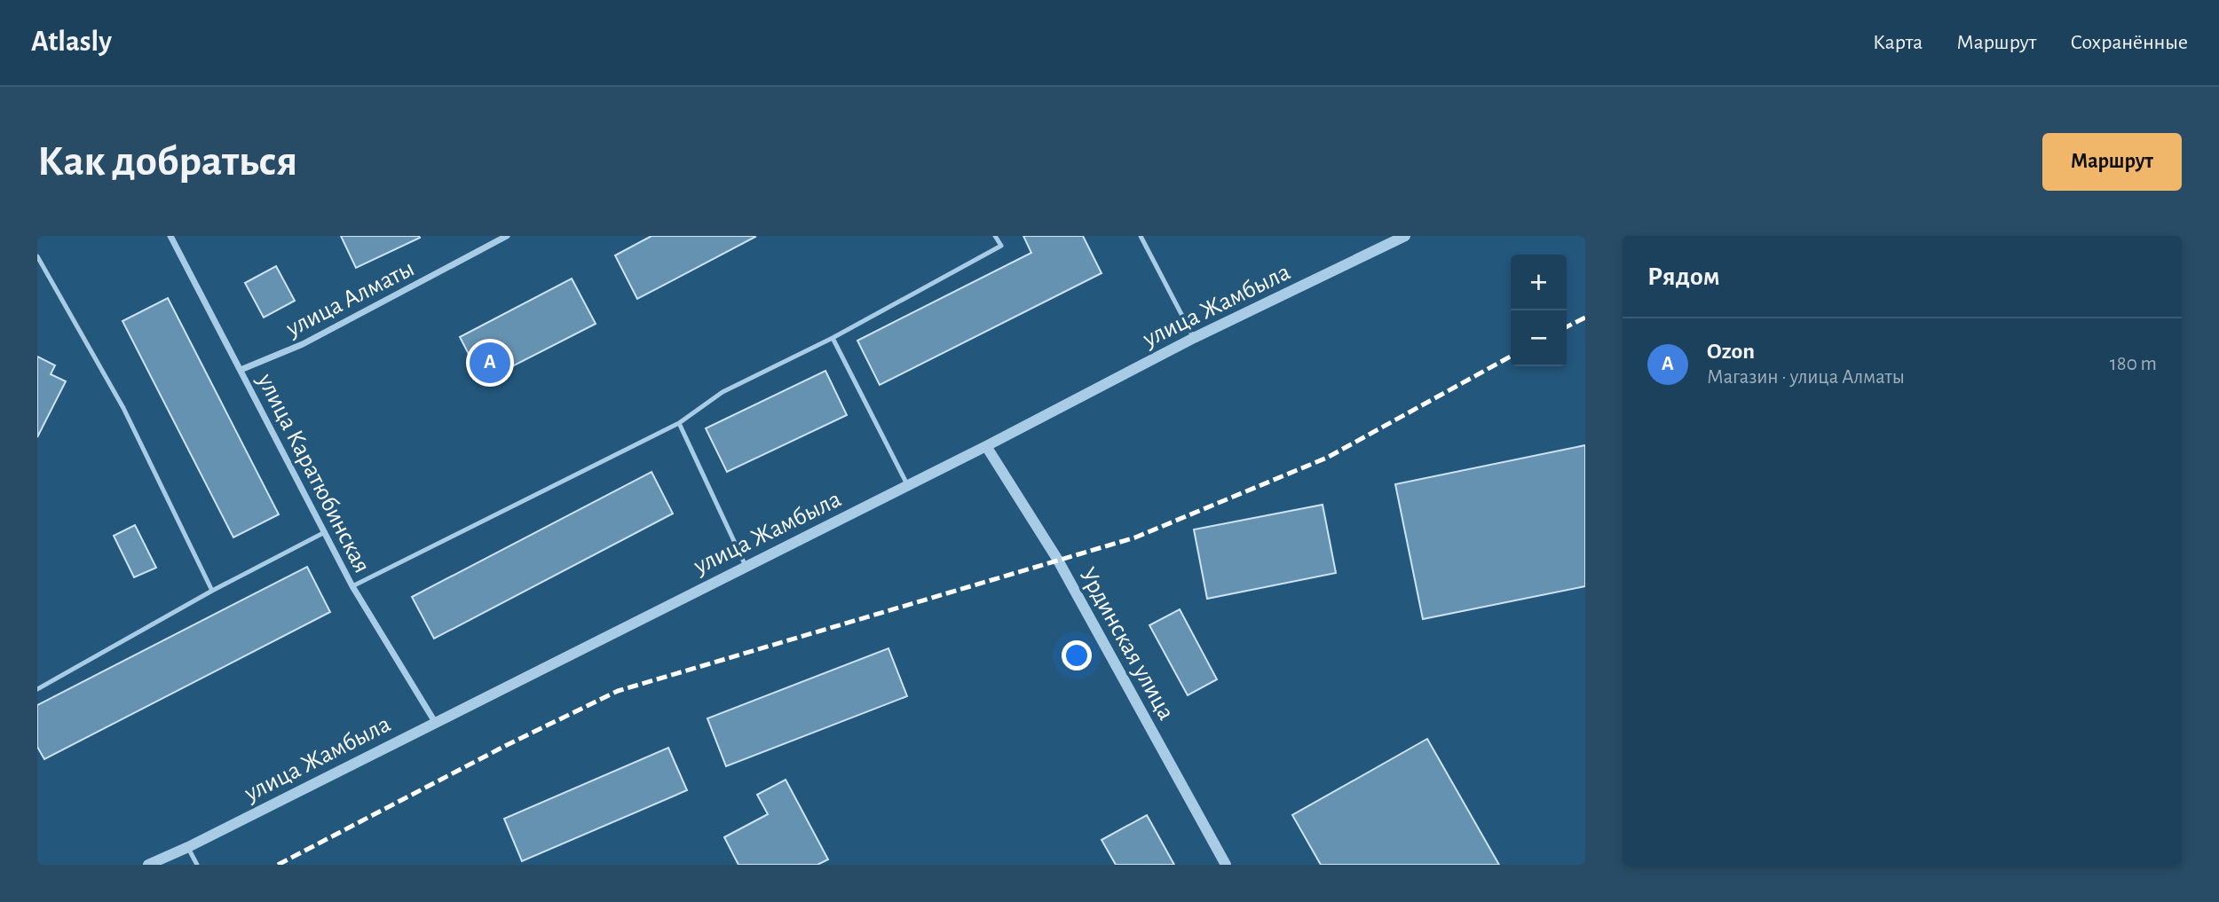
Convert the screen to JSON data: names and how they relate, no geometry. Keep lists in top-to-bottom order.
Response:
{
  "streets": {
    "street": [
      "улица Алматы",
      "улица Жамбыла",
      "улица Каратюбинская",
      "Урдинская улица"
    ]
  },
  "crossings": [
    ["улица Алматы", "улица Каратюбинская"],
    ["улица Жамбыла", "улица Каратюбинская"],
    ["улица Жамбыла", "Урдинская улица"]
  ],
  "page": {
    "header": "Atlasly",
    "nav": ["Карта", "Маршрут", "Сохранённые"],
    "buttons": "Маршрут",
    "title": "Как добраться",
    "heading": "Рядом",
    "map_buttons": ["+", "−"],
    "list": [
      {
        "mark": "A",
        "name": "Ozon",
        "note": "Магазин · улица Алматы",
        "value": "180 m"
      }
    ],
    "pins": "A"
  }
}
